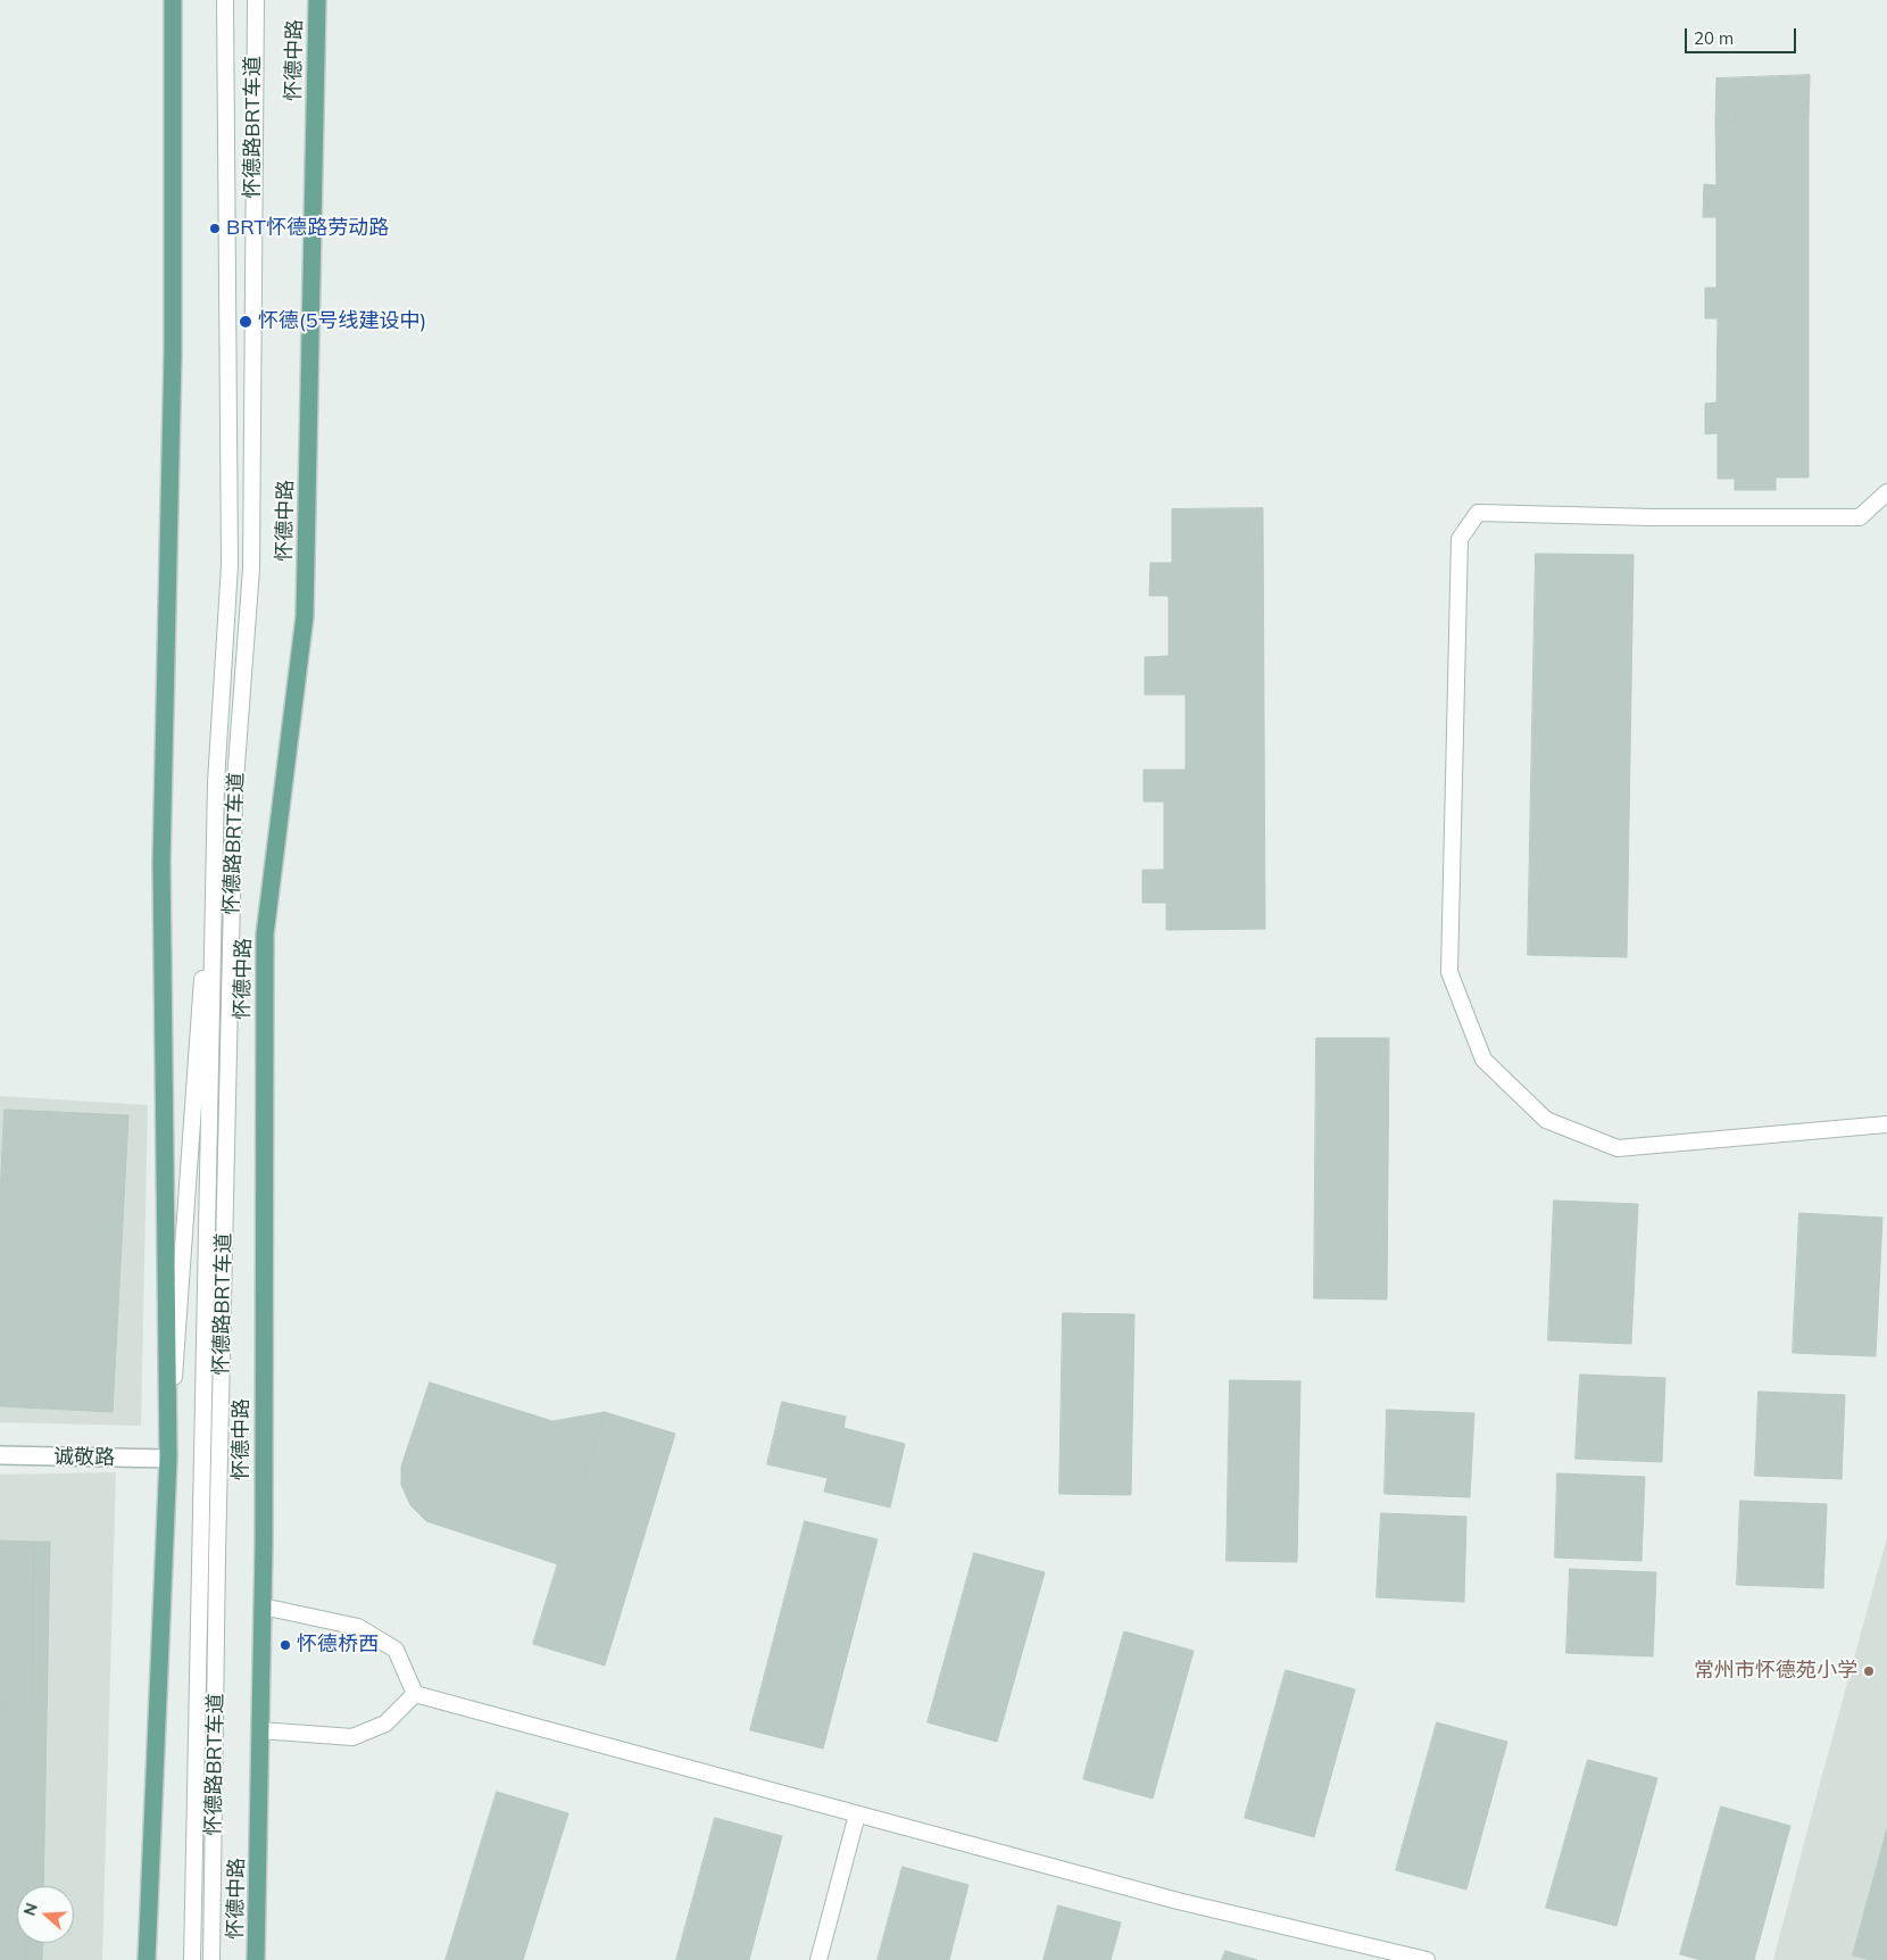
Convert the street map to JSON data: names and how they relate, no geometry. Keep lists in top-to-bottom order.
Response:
{
  "streets": {
    "main road": ["怀德中路"],
    "street": ["诚敬路"],
    "lane": ["怀德路BRT车道"]
  },
  "places": [
    "BRT怀德路劳动路",
    "怀德(5号线建设中)",
    "怀德桥西",
    "常州市怀德苑小学"
  ],
  "scale_bar": "20 m",
  "north": "left"
}
